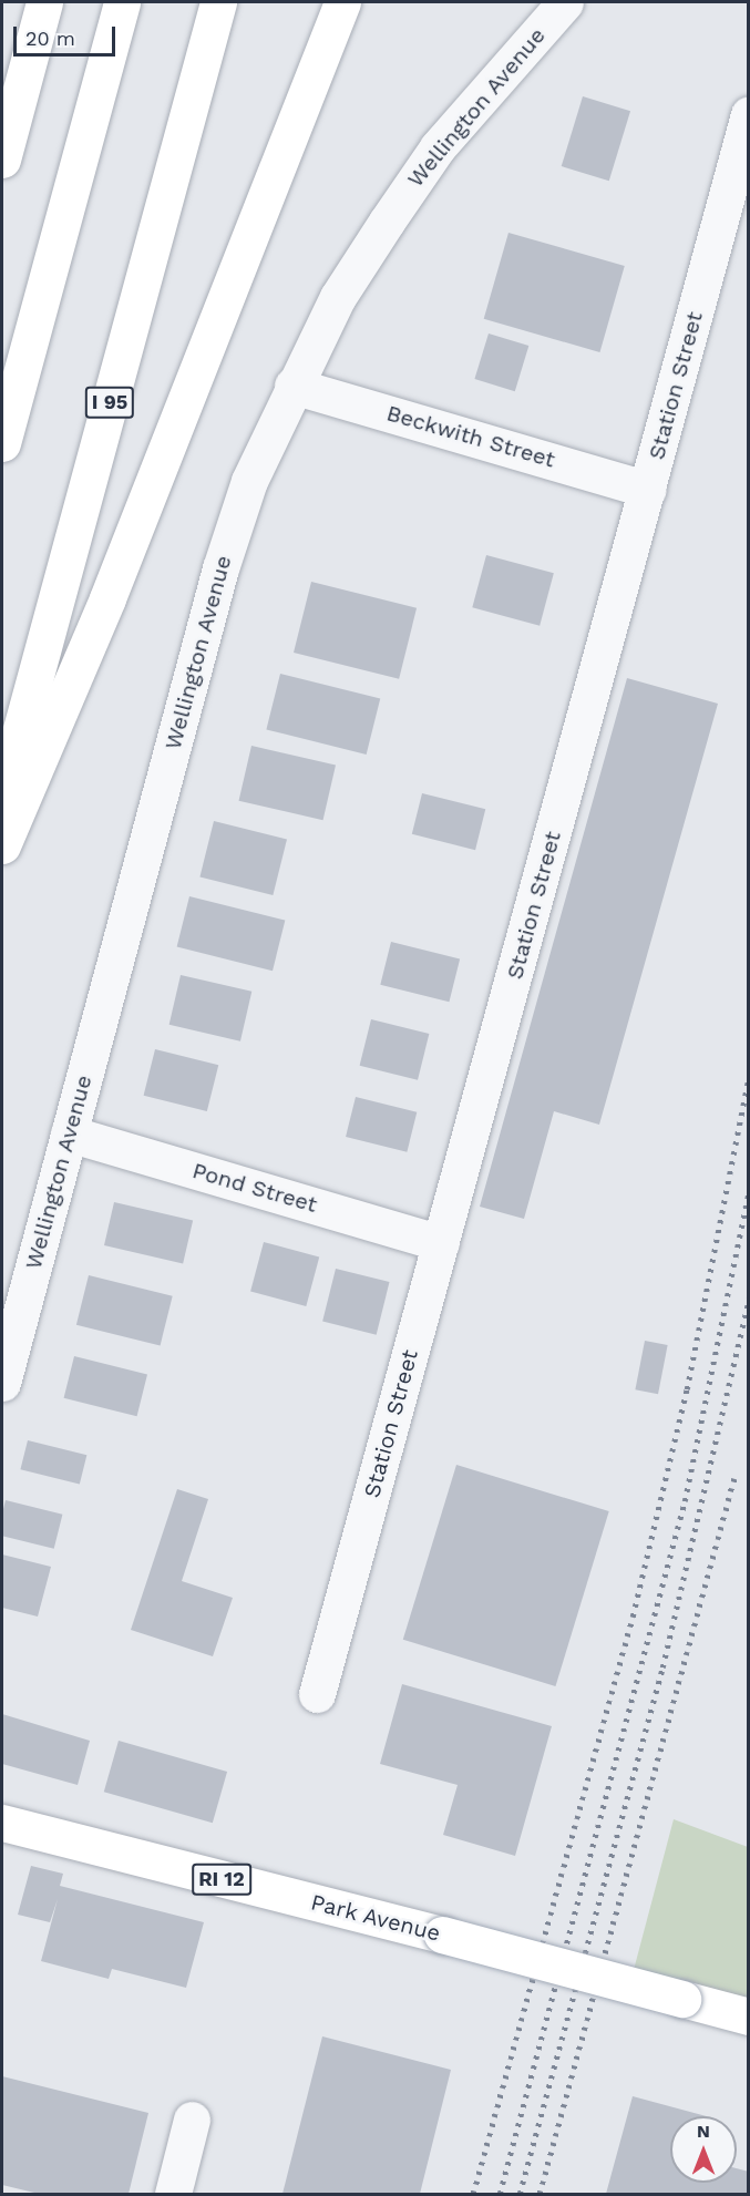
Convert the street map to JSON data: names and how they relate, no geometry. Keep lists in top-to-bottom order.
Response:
{
  "streets": {
    "main road": ["I 95", "RI 12", "Park Avenue"],
    "street": [
      "Wellington Avenue",
      "Station Street",
      "Beckwith Street",
      "Pond Street"
    ]
  },
  "crossings": [
    ["Wellington Avenue", "Beckwith Street"],
    ["Wellington Avenue", "Pond Street"],
    ["Station Street", "Beckwith Street"],
    ["Station Street", "Pond Street"]
  ],
  "scale_bar": "20 m",
  "north": "top"
}
